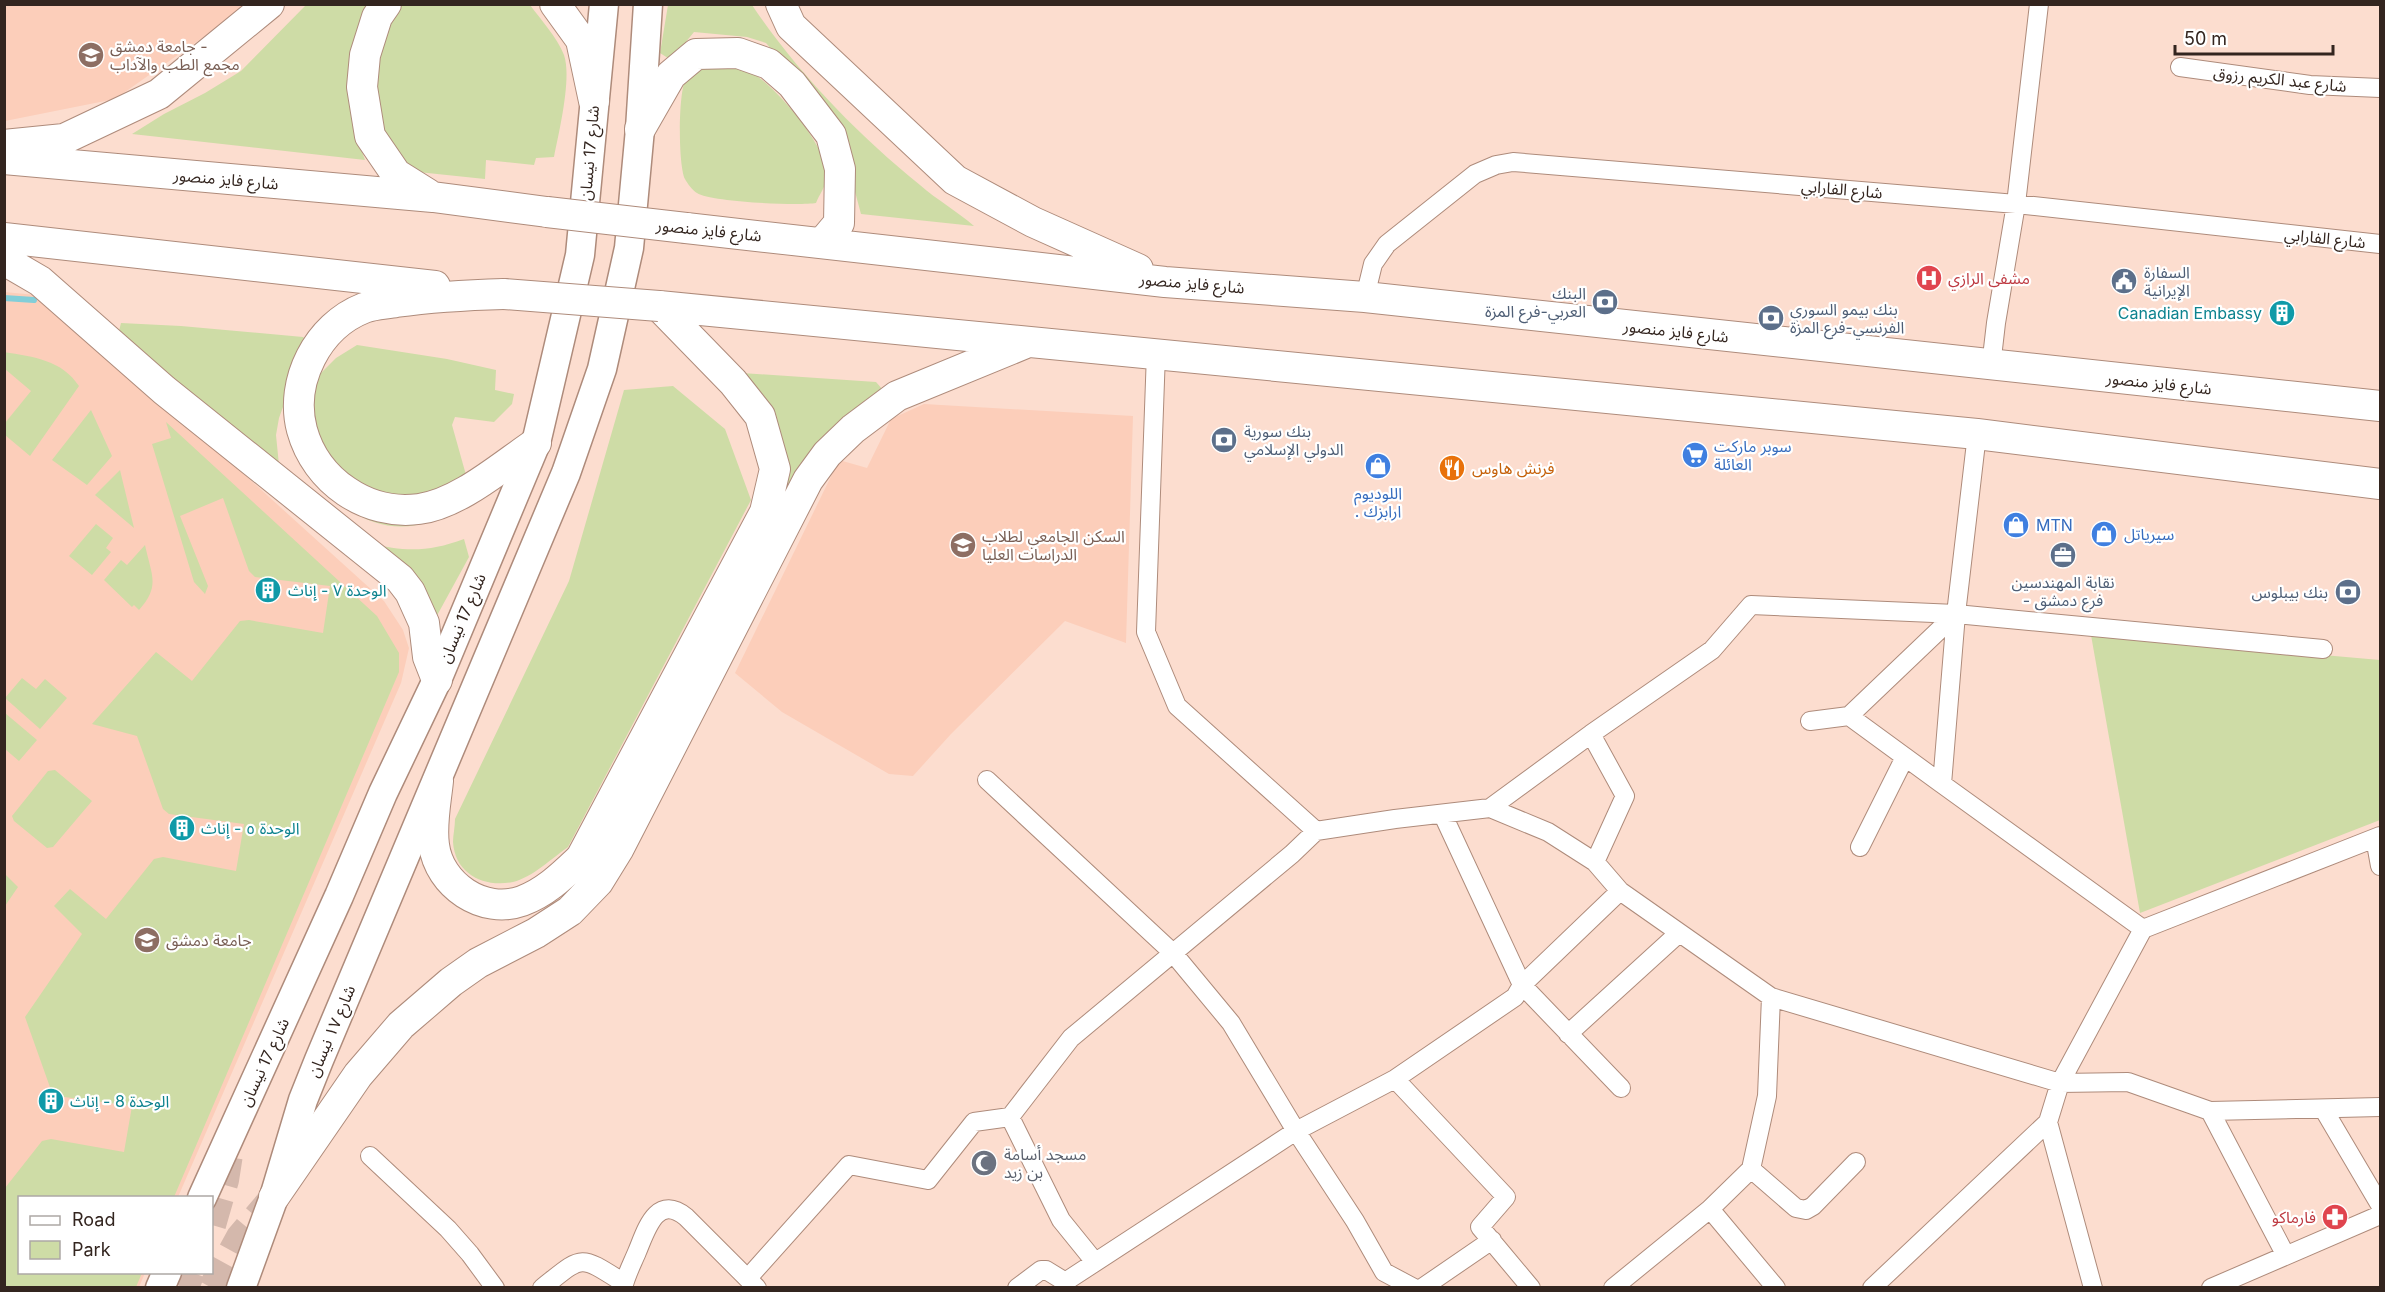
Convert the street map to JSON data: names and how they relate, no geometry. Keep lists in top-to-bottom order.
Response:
{
  "streets": {
    "highway": ["شارع فايز منصور"],
    "main road": ["شارع 17 نيسان", "شارع ١٧ نيسان"],
    "street": ["شارع عبد الكريم رزوق", "شارع الفارابي"]
  },
  "crossings": [
    ["شارع فايز منصور", "شارع الفارابي"]
  ],
  "places": {
    "school or university": ["جامعة دمشق - مجمع الطب والآداب", "السكن الجامعي لطلاب الدراسات العليا", "جامعة دمشق"],
    "hospital": ["مشفى الرازي"],
    "public building": ["السفارة الإيرانية"],
    "bank": [
      "البنك العربي-فرع المزة",
      "بنك بيمو السوري الفرنسي-فرع المزة",
      "بنك سورية الدولي الإسلامي",
      "بنك بيبلوس"
    ],
    "building": [
      "Canadian Embassy",
      "الوحدة ٧ - إناث",
      "الوحدة ٥ - إناث",
      "الوحدة 8 - إناث"
    ],
    "supermarket": ["سوبر ماركت العائلة"],
    "shop": ["اللوديوم . ارابزك", "MTN", "سيرياتل"],
    "restaurant": ["فرنش هاوس"],
    "office": ["نقابة المهندسين - فرع دمشق"],
    "mosque": ["مسجد أسامة بن زيد"],
    "pharmacy": ["فارماكو"]
  },
  "legend": ["Road", "Park"],
  "scale_bar": "50 m"
}
